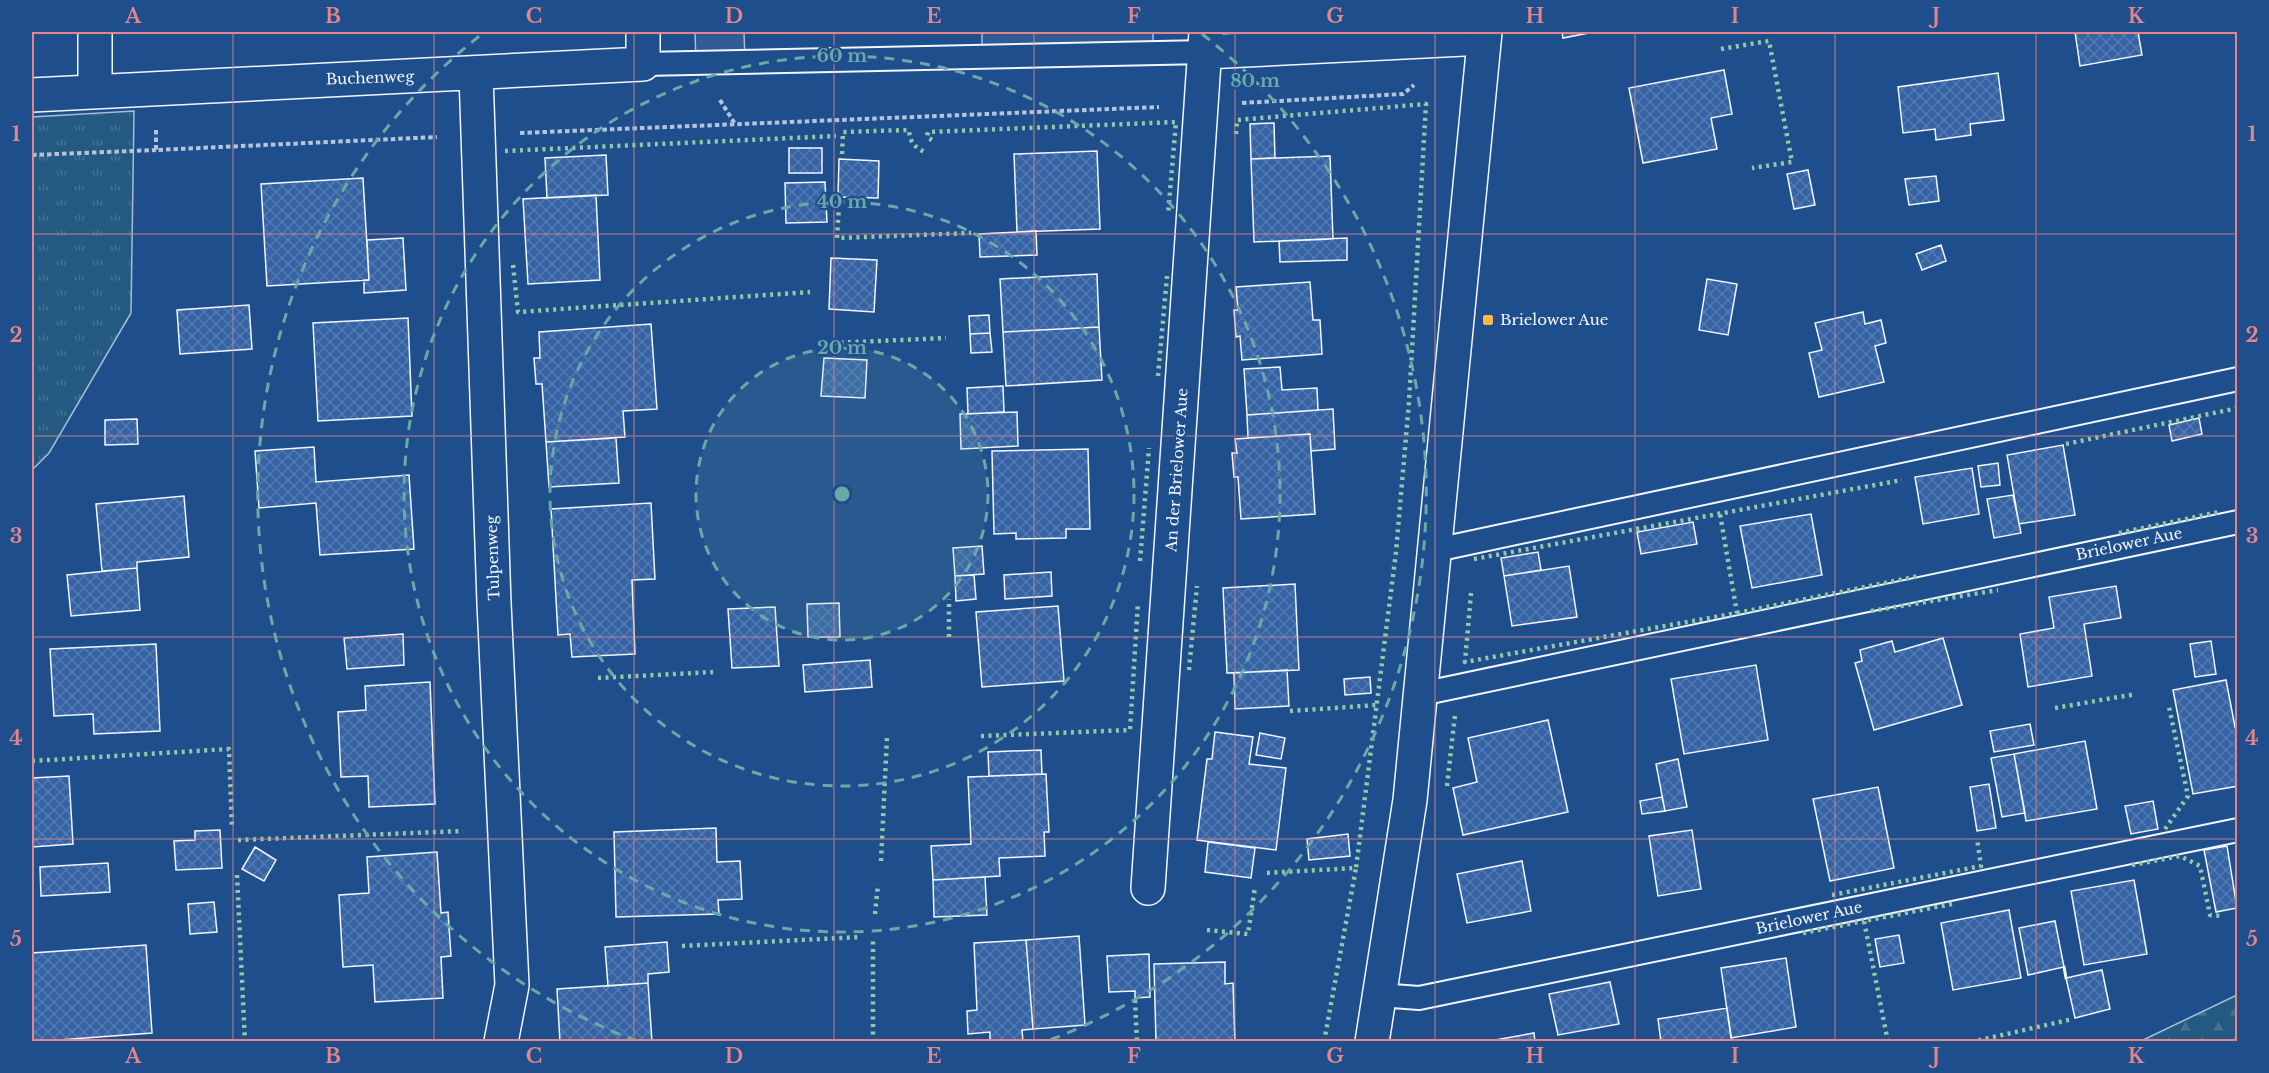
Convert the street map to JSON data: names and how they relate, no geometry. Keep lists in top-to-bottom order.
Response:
{
  "streets": {
    "street": ["Buchenweg", "An der Brielower Aue", "Tulpenweg"],
    "lane": ["Brielower Aue"]
  },
  "crossings": [
    ["Buchenweg", "Tulpenweg"]
  ],
  "places": {
    "transit": ["Brielower Aue"]
  },
  "grid": {
    "columns": [
      "A",
      "B",
      "C",
      "D",
      "E",
      "F",
      "G",
      "H",
      "I",
      "J",
      "K"
    ],
    "rows": [
      "1",
      "2",
      "3",
      "4",
      "5"
    ]
  },
  "rings": [
    "60 m",
    "80 m",
    "40 m",
    "20 m"
  ]
}
